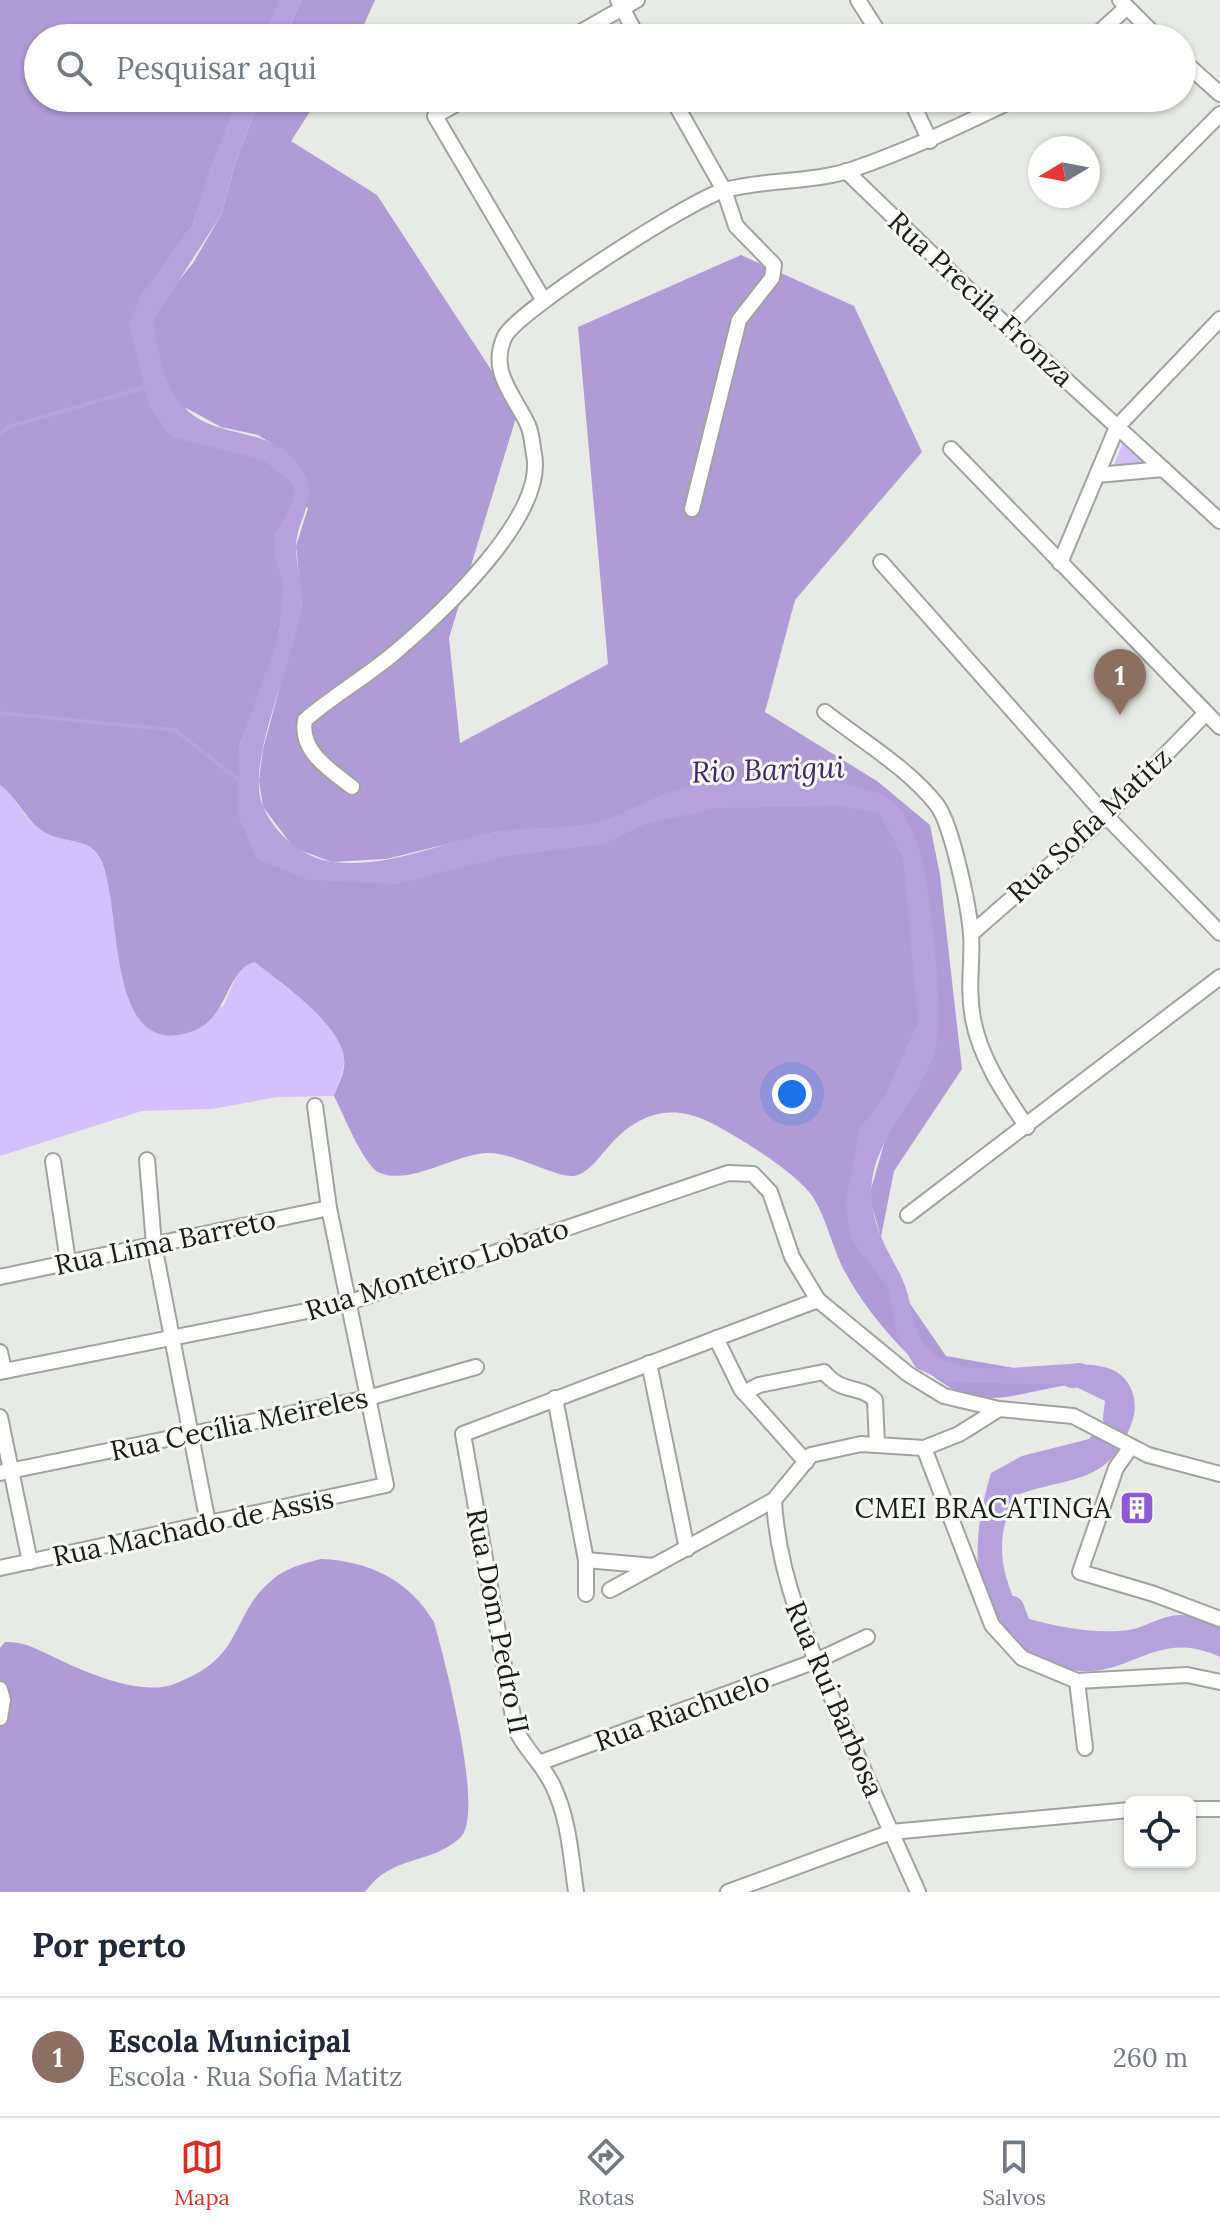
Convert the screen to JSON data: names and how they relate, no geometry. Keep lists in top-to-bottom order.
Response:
{
  "streets": {
    "street": [
      "Rua Precila Fronza",
      "Rua Sofia Matitz",
      "Rua Lima Barreto",
      "Rua Monteiro Lobato",
      "Rua Cecília Meireles",
      "Rua Machado de Assis",
      "Rua Dom Pedro II",
      "Rua Rui Barbosa",
      "Rua Riachuelo"
    ]
  },
  "crossings": [
    ["Rua Cecília Meireles", "Rua Machado de Assis"],
    ["Rua Dom Pedro II", "Rua Riachuelo"],
    ["Rua Rui Barbosa", "Rua Riachuelo"]
  ],
  "water": ["Rio Barigui"],
  "places": {
    "building": ["CMEI BRACATINGA"]
  },
  "north": "left",
  "page": {
    "search": "Pesquisar aqui",
    "pins": "1",
    "heading": "Por perto",
    "list": [
      {
        "mark": "1",
        "name": "Escola Municipal",
        "note": "Escola · Rua Sofia Matitz",
        "value": "260 m"
      }
    ],
    "nav": ["Mapa", "Rotas", "Salvos"]
  }
}
